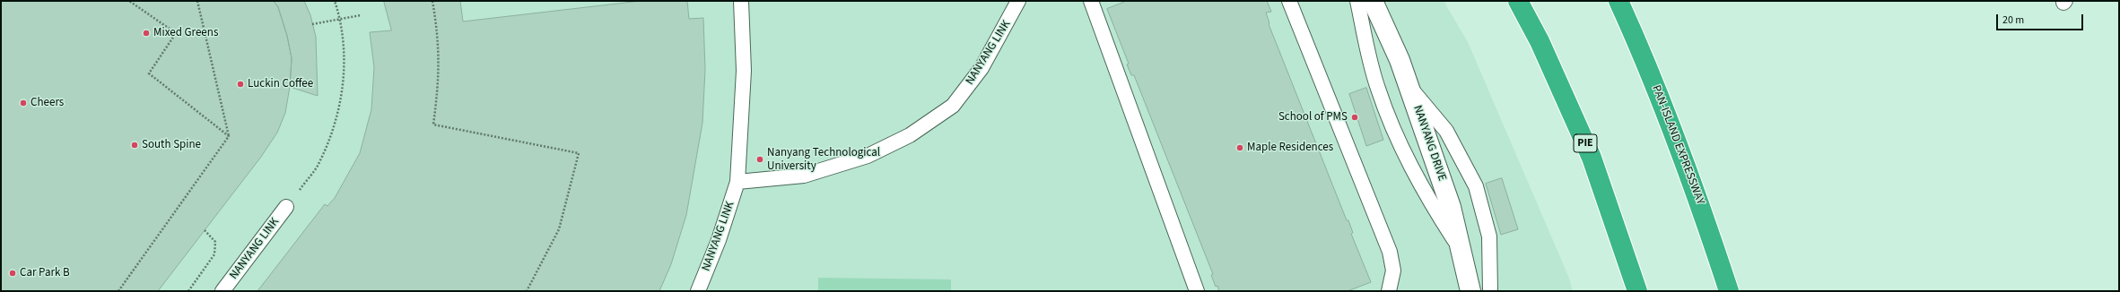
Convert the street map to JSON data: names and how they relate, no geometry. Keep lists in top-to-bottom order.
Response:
{
  "streets": {
    "highway": ["PIE", "PAN-ISLAND EXPRESSWAY"],
    "street": ["NANYANG DRIVE"],
    "lane": ["NANYANG LINK"]
  },
  "places": [
    "Mixed Greens",
    "Luckin Coffee",
    "Cheers",
    "School of PMS",
    "South Spine",
    "Maple Residences",
    "Nanyang Technological University",
    "Car Park B"
  ],
  "scale_bar": "20 m"
}
